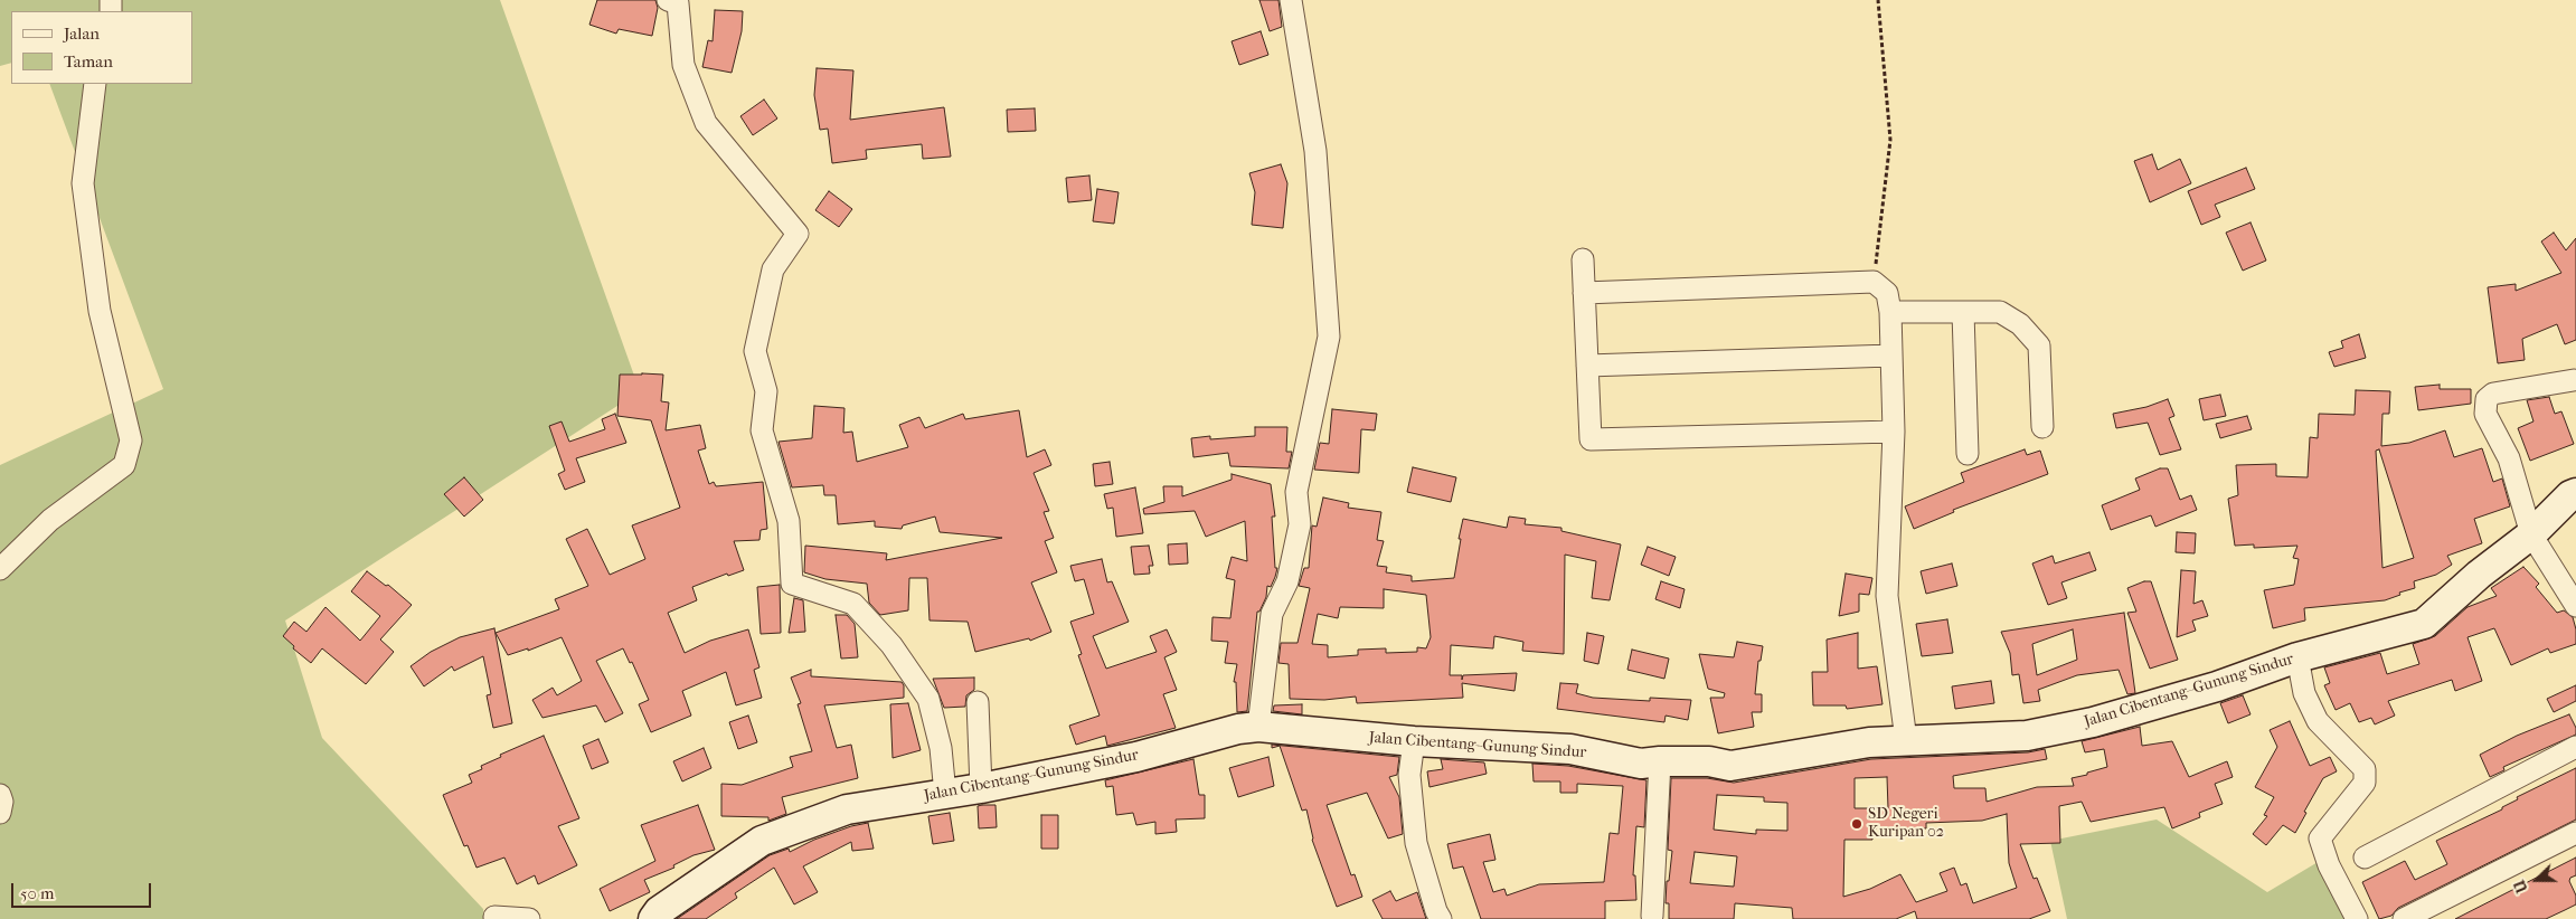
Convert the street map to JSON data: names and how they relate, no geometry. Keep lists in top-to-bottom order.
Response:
{
  "streets": {
    "street": ["Jalan Cibentang–Gunung Sindur"]
  },
  "places": ["SD Negeri Kuripan 02"],
  "legend": ["Jalan", "Taman"],
  "scale_bar": "50 m",
  "north": "left"
}
